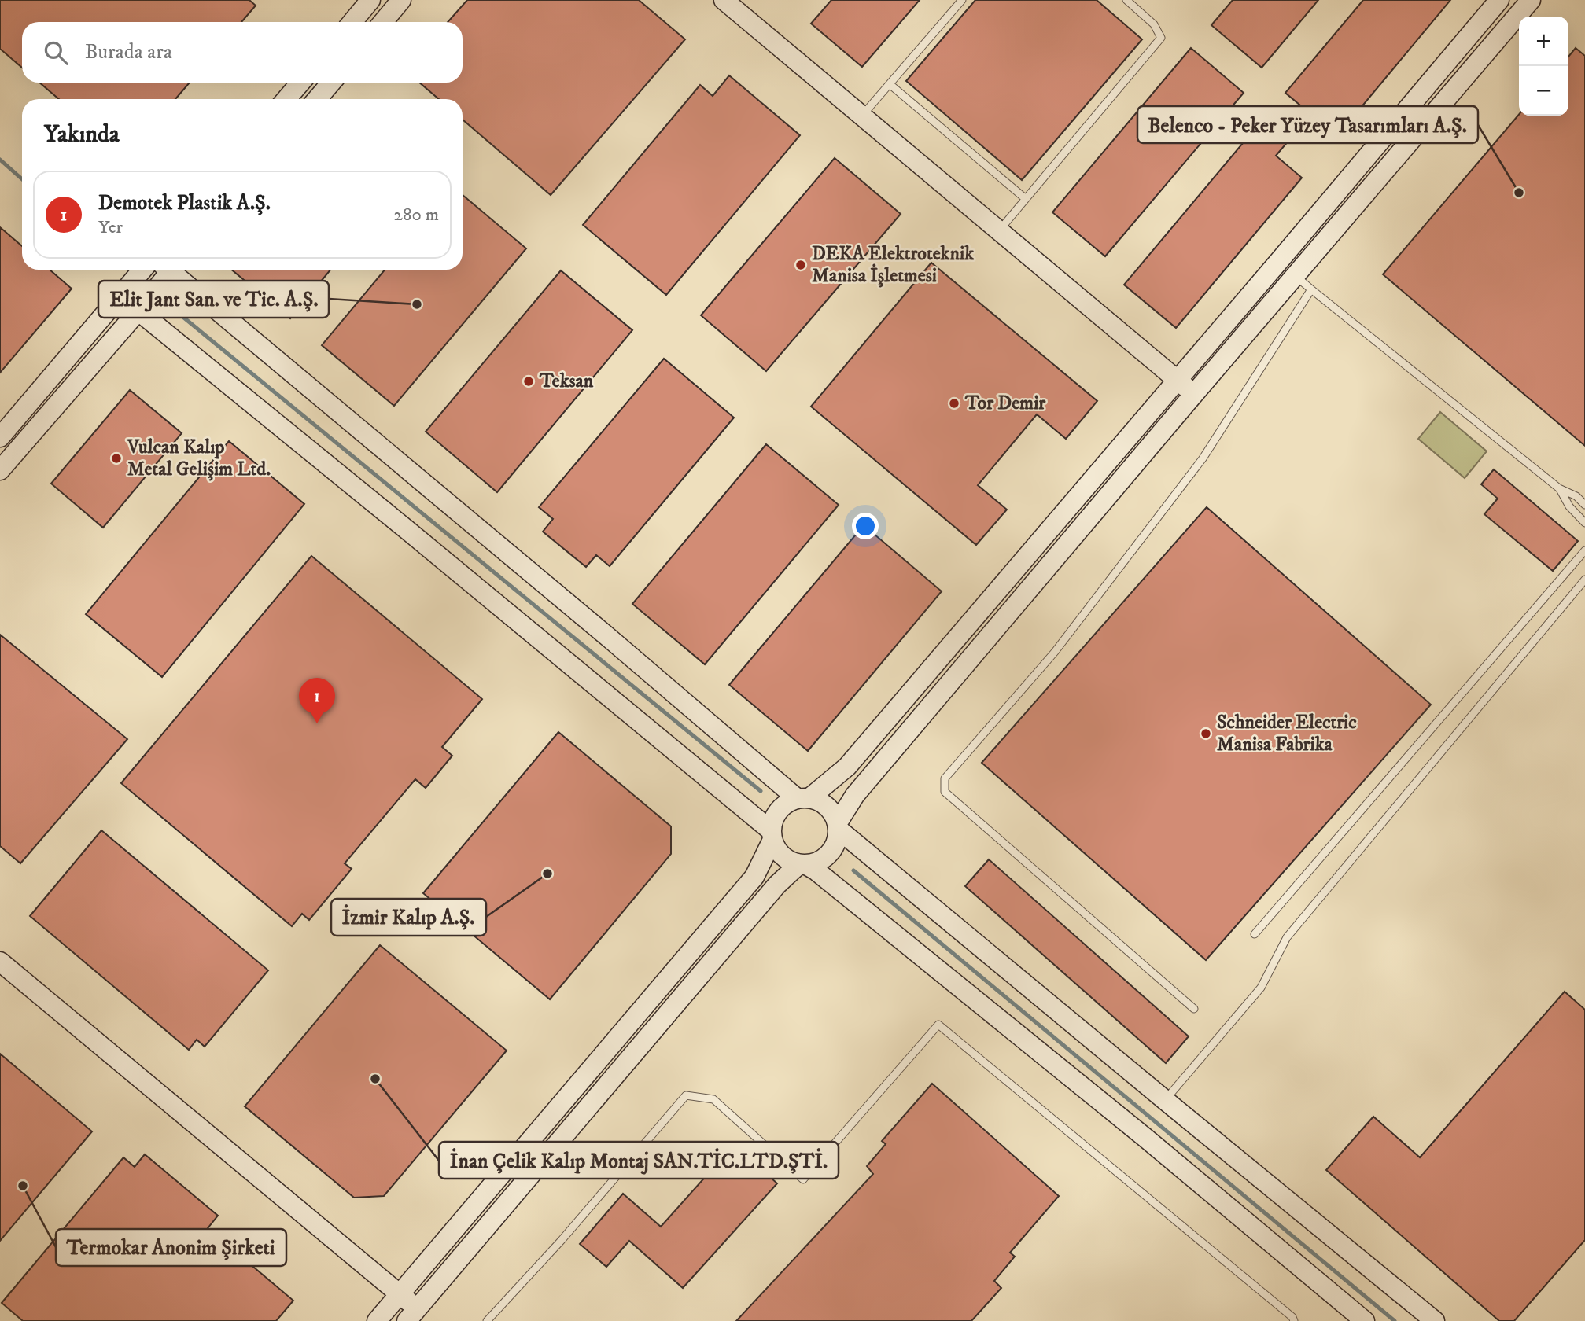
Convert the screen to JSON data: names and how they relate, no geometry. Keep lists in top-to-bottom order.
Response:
{
  "places": [
    "Belenco - Peker Yüzey Tasarımları A.Ş.",
    "DEKA Elektroteknik Manisa İşletmesi",
    "Elit Jant San. ve Tic. A.Ş.",
    "Teksan",
    "Tor Demir",
    "Vulcan Kalıp Metal Gelişim Ltd.",
    "Schneider Electric Manisa Fabrika",
    "İzmir Kalıp A.Ş.",
    "İnan Çelik Kalıp Montaj SAN.TİC.LTD.ŞTİ.",
    "Termokar Anonim Şirketi"
  ],
  "page": {
    "map_buttons": ["+", "−"],
    "search": "Burada ara",
    "heading": "Yakında",
    "list": [
      {
        "mark": "1",
        "name": "Demotek Plastik A.Ş.",
        "note": "Yer",
        "value": "280 m"
      }
    ],
    "pins": "1"
  }
}
